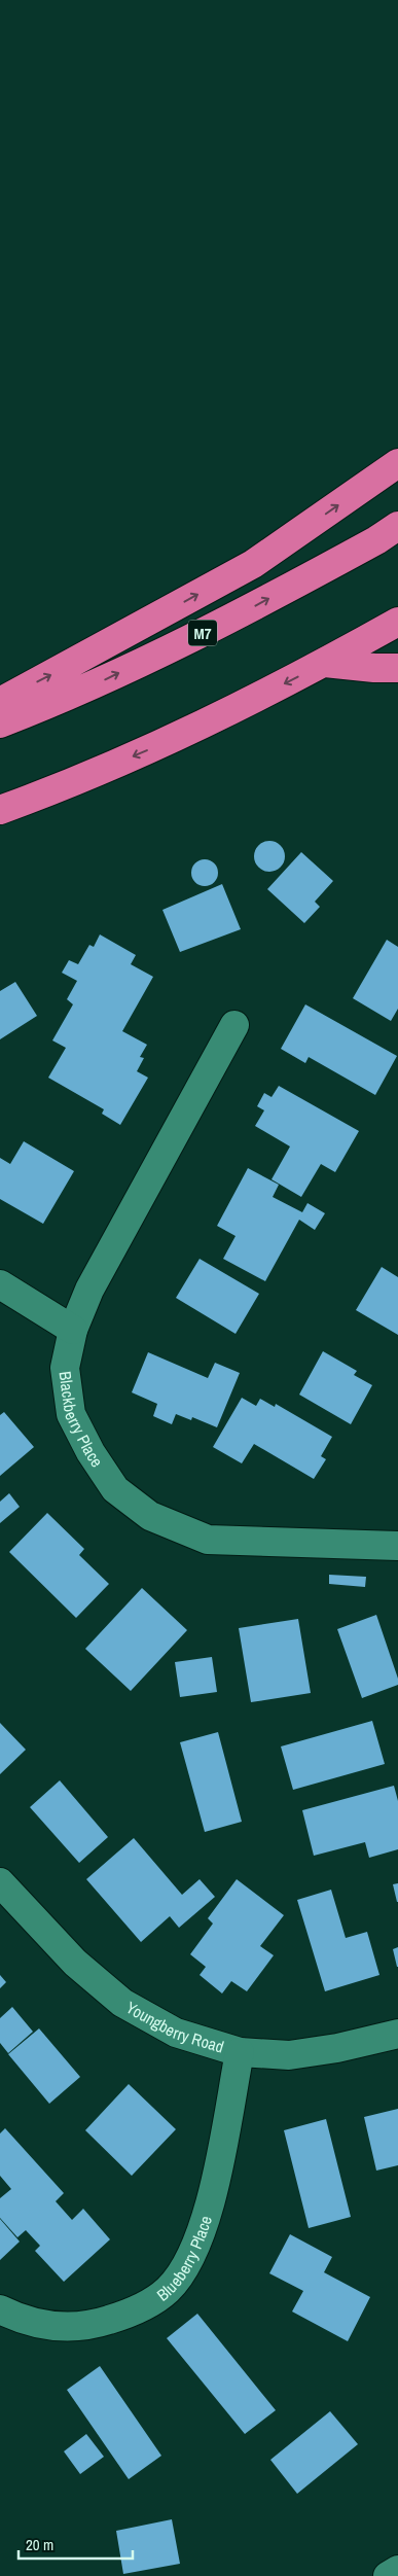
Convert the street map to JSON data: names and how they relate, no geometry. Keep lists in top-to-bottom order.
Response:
{
  "streets": {
    "highway": ["M7"],
    "street": ["Blackberry Place", "Youngberry Road", "Blueberry Place"]
  },
  "crossings": [
    ["Youngberry Road", "Blueberry Place"]
  ],
  "scale_bar": "20 m"
}
